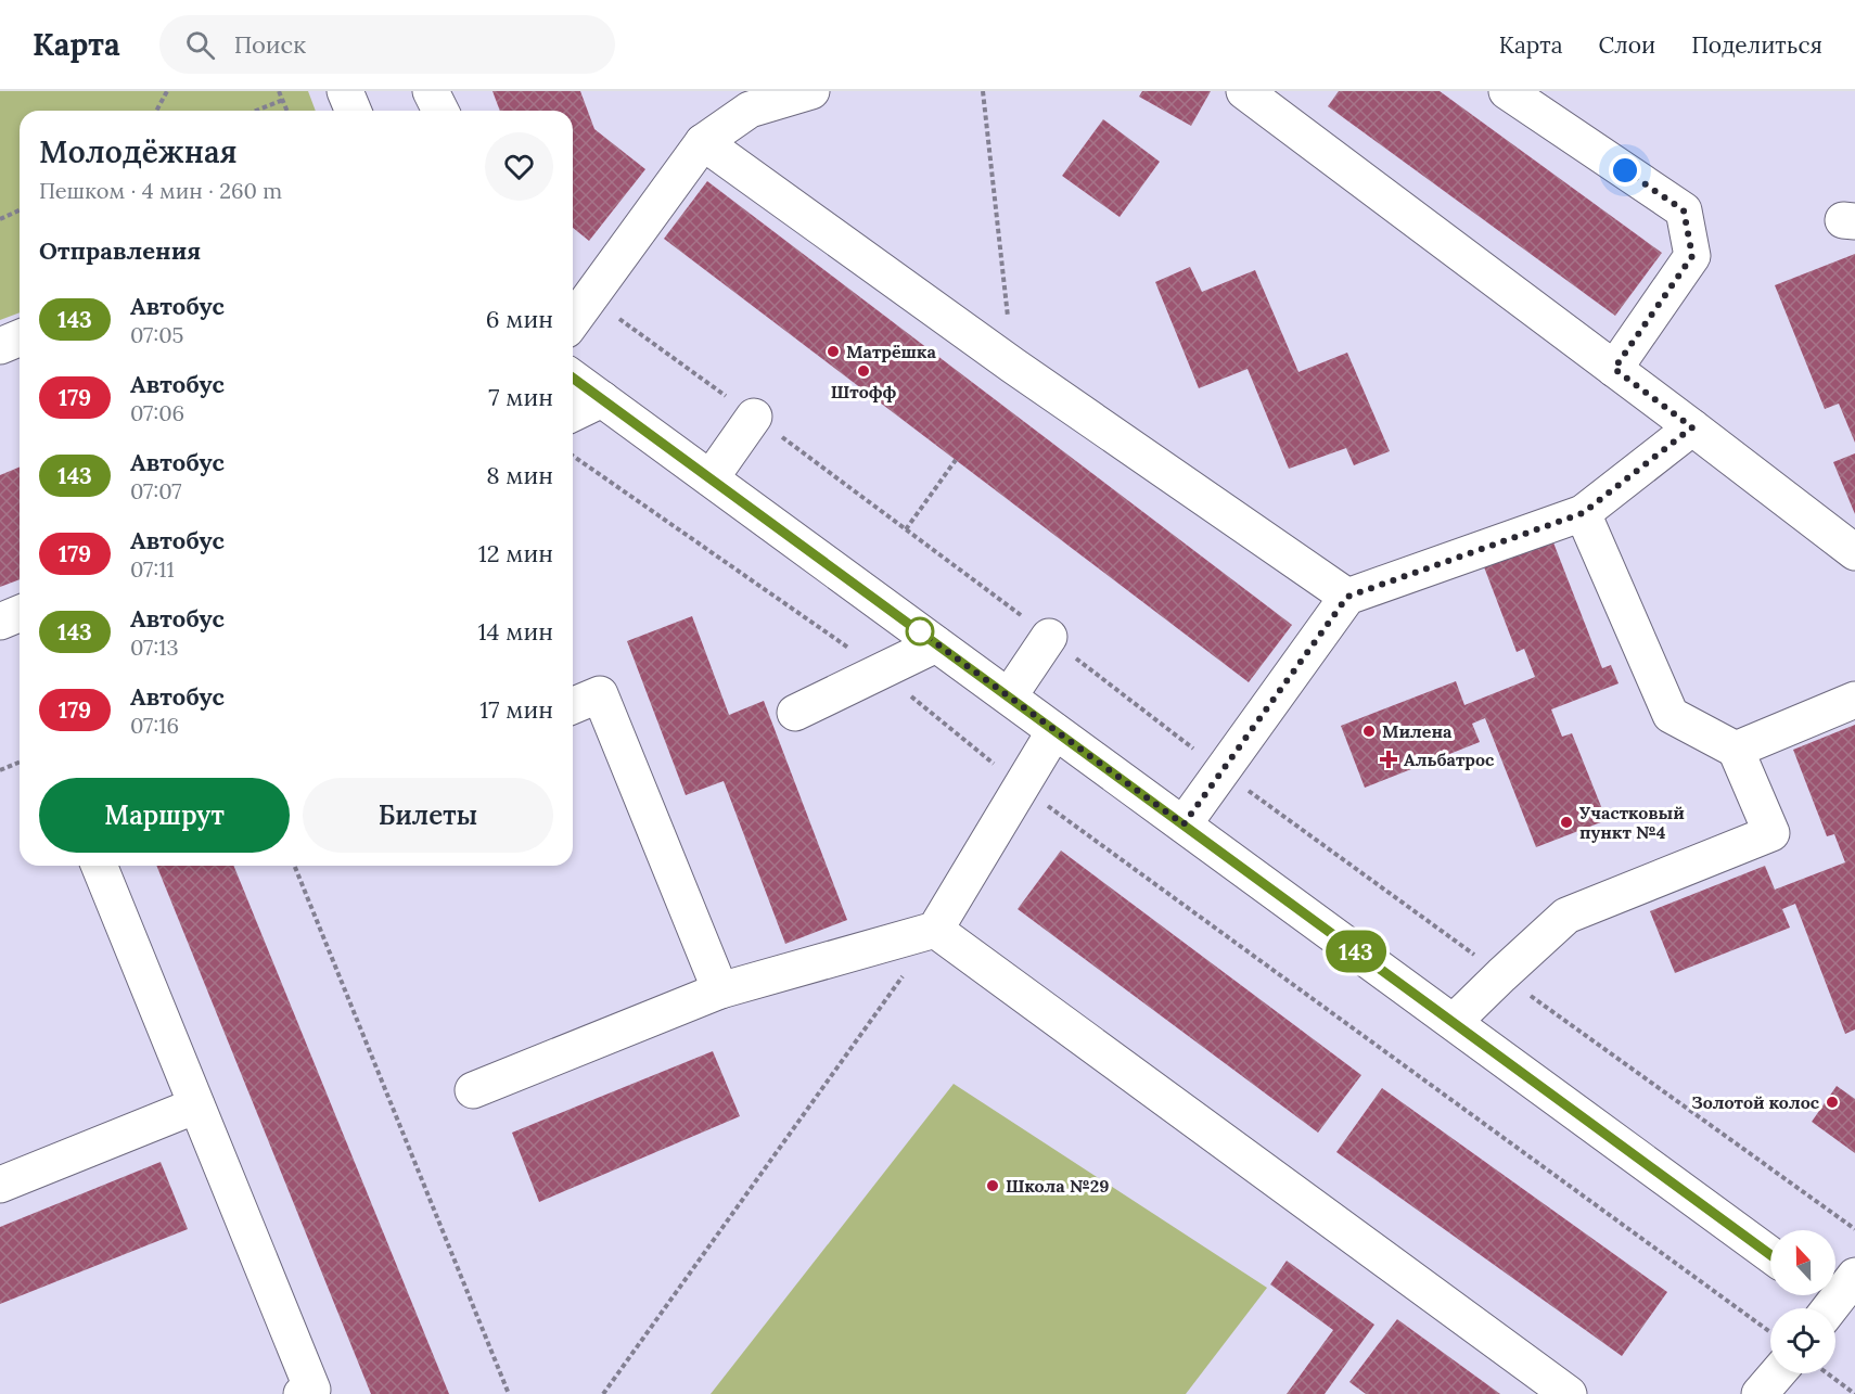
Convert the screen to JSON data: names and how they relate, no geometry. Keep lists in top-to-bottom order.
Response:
{
  "places": {
    "other": [
      "Матрёшка",
      "Штофф",
      "Милена",
      "Участковый пункт №4",
      "Золотой колос",
      "Школа №29"
    ],
    "health": ["Альбатрос"]
  },
  "lines": ["bus line 143"],
  "north": "top",
  "page": {
    "header": "Карта",
    "search": "Поиск",
    "nav": ["Карта", "Слои", "Поделиться"],
    "on_map": "143",
    "heading": [
      ["Молодёжная", "Пешком · 4 мин · 260 m"],
      "Отправления"
    ],
    "list": [
      {
        "mark": "143",
        "name": "Автобус",
        "note": "07:05",
        "value": "6 мин"
      },
      {
        "mark": "179",
        "name": "Автобус",
        "note": "07:06",
        "value": "7 мин"
      },
      {
        "mark": "143",
        "name": "Автобус",
        "note": "07:07",
        "value": "8 мин"
      },
      {
        "mark": "179",
        "name": "Автобус",
        "note": "07:11",
        "value": "12 мин"
      },
      {
        "mark": "143",
        "name": "Автобус",
        "note": "07:13",
        "value": "14 мин"
      },
      {
        "mark": "179",
        "name": "Автобус",
        "note": "07:16",
        "value": "17 мин"
      }
    ],
    "buttons": ["Маршрут", "Билеты"]
  }
}
